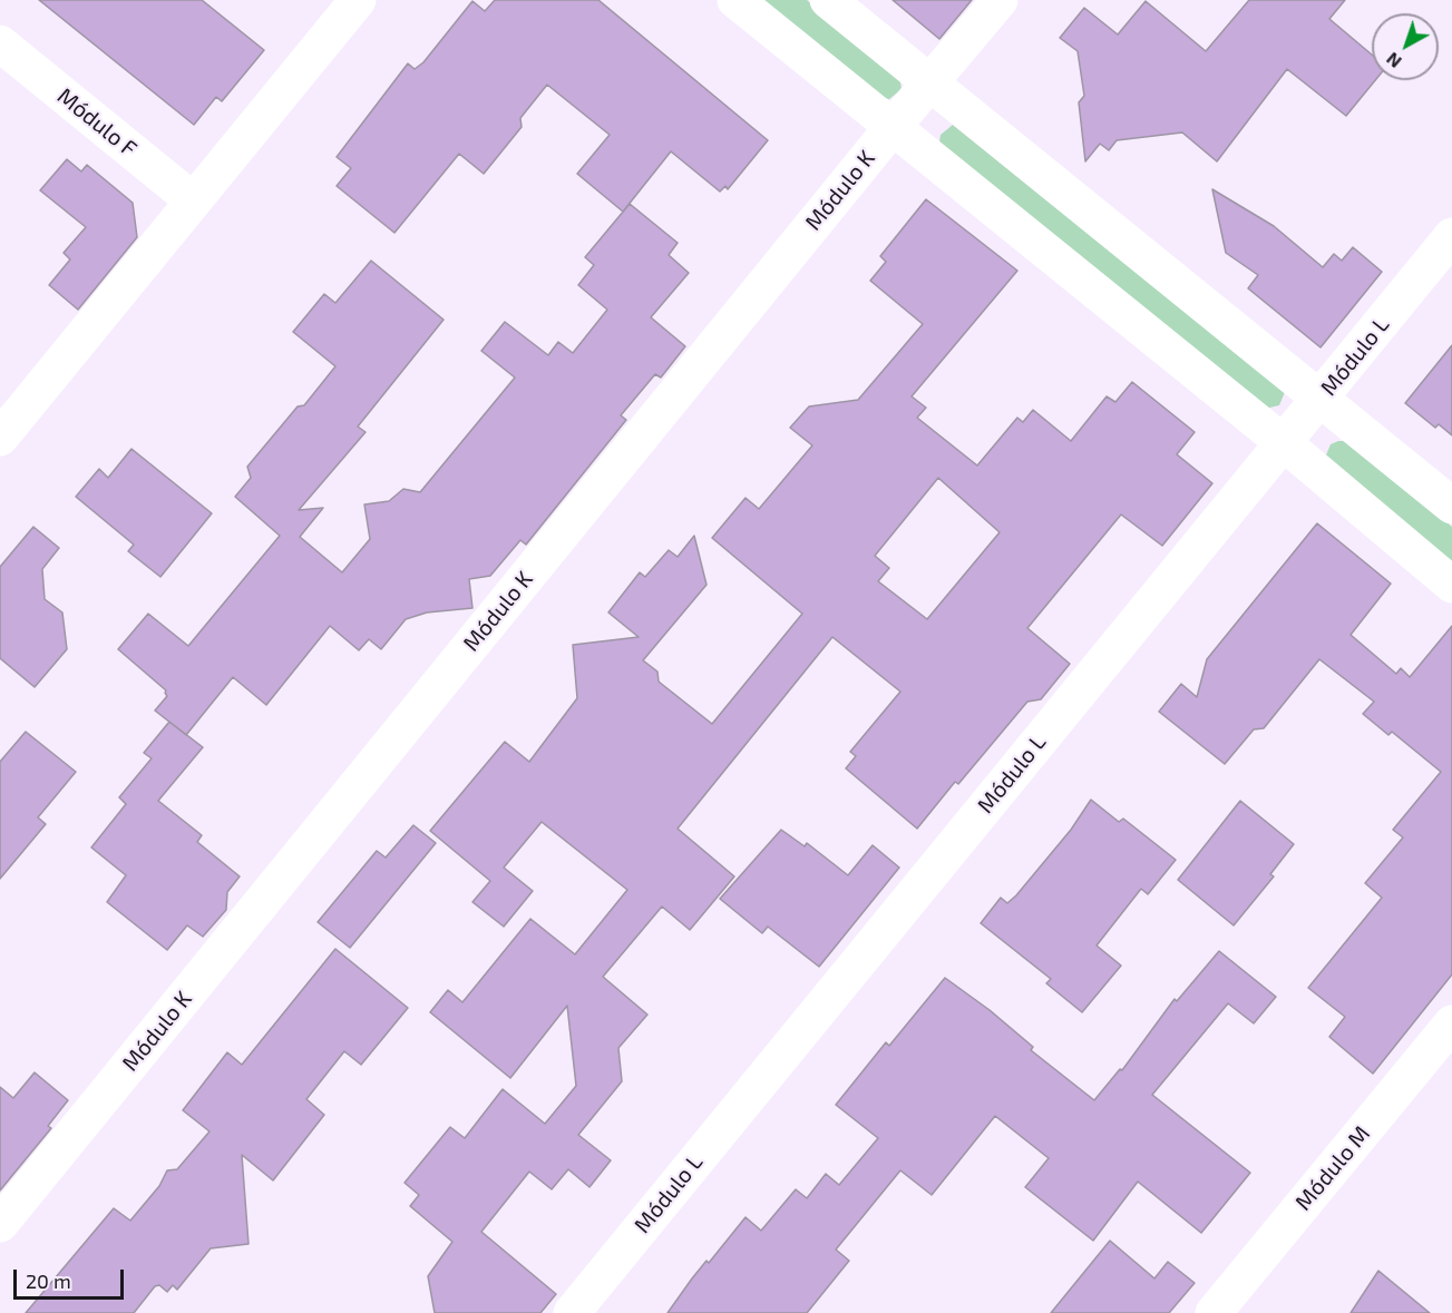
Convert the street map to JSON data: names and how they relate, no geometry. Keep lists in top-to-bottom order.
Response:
{
  "streets": {
    "street": [
      "Módulo F",
      "Módulo K",
      "Módulo L",
      "Módulo M"
    ]
  },
  "scale_bar": "20 m",
  "north": "bottom left"
}
